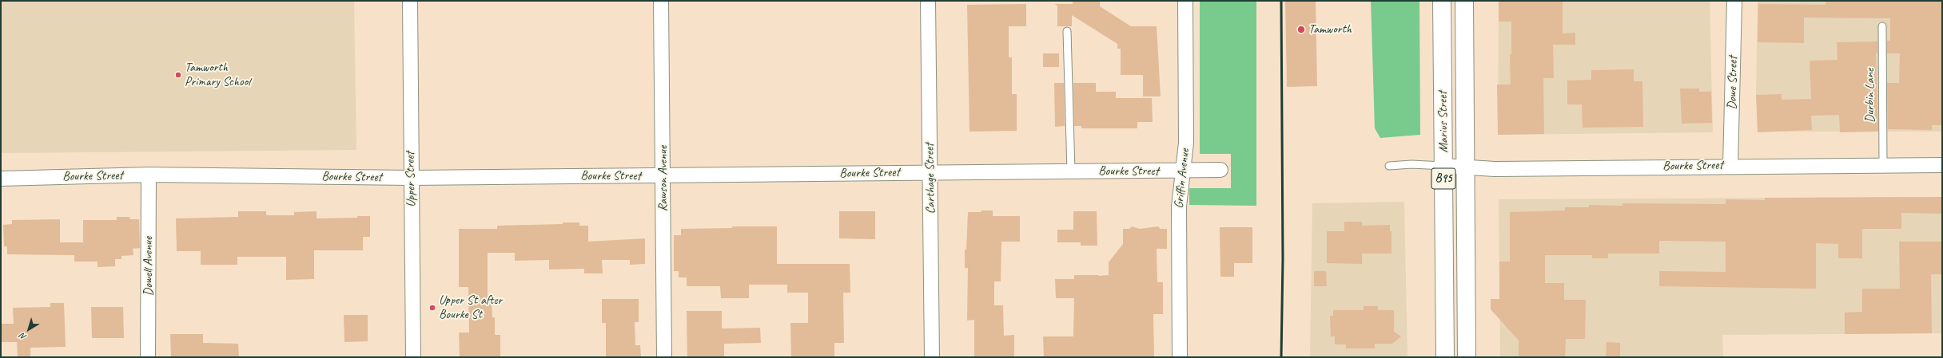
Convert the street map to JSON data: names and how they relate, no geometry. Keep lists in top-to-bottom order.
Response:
{
  "streets": {
    "main road": ["Marius Street", "B95"],
    "street": [
      "Dowe Street",
      "Bourke Street",
      "Rawson Avenue",
      "Carthage Street",
      "Griffin Avenue",
      "Upper Street",
      "Dowell Avenue"
    ],
    "lane": ["Durbin Lane"]
  },
  "crossings": [
    ["Dowe Street", "Bourke Street"],
    ["Durbin Lane", "Bourke Street"],
    ["Marius Street", "Bourke Street"],
    ["Bourke Street", "Rawson Avenue"],
    ["Bourke Street", "Carthage Street"],
    ["Bourke Street", "Griffin Avenue"],
    ["Bourke Street", "Upper Street"],
    ["Bourke Street", "Dowell Avenue"]
  ],
  "places": ["Tamworth", "Tamworth Primary School", "Upper St after Bourke St"],
  "north": "bottom left"
}
